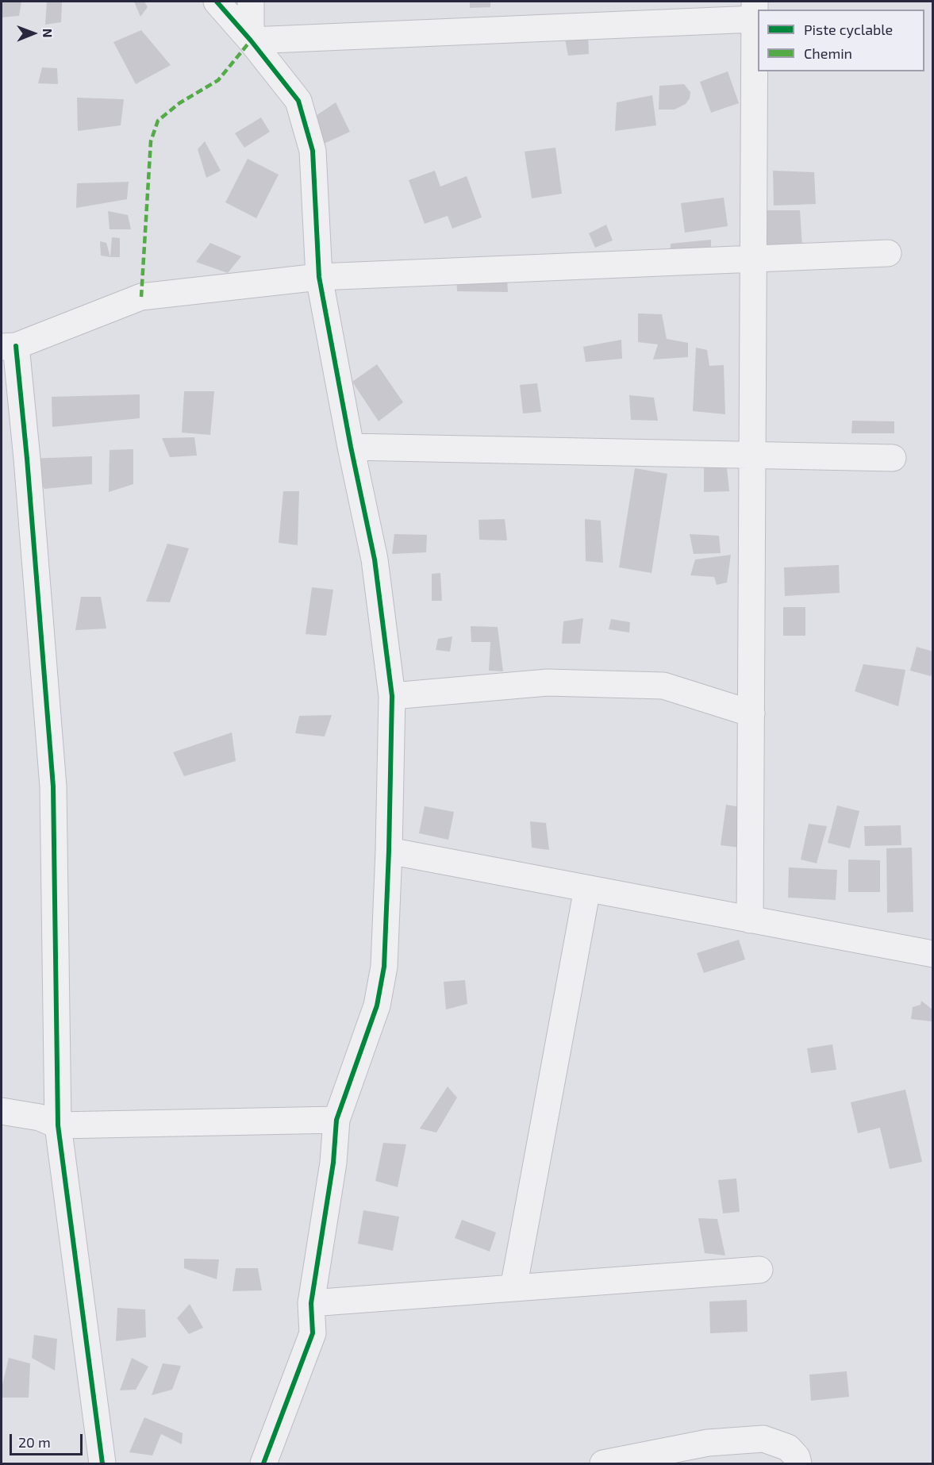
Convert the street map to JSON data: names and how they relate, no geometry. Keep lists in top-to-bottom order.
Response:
{
  "legend": ["Piste cyclable", "Chemin"],
  "scale_bar": "20 m",
  "north": "right"
}
